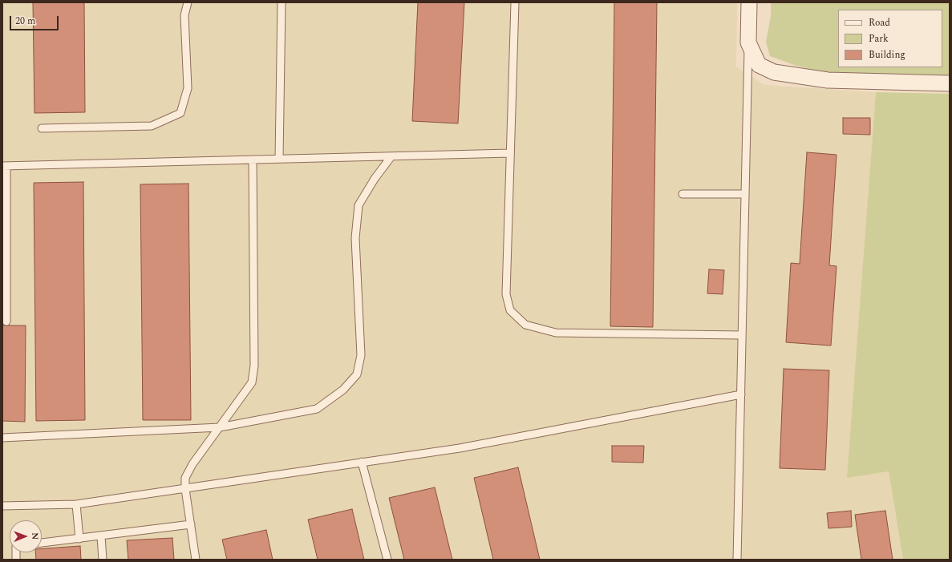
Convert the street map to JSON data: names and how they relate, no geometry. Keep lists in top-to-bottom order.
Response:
{
  "legend": ["Road", "Park", "Building"],
  "scale_bar": "20 m",
  "north": "right"
}
